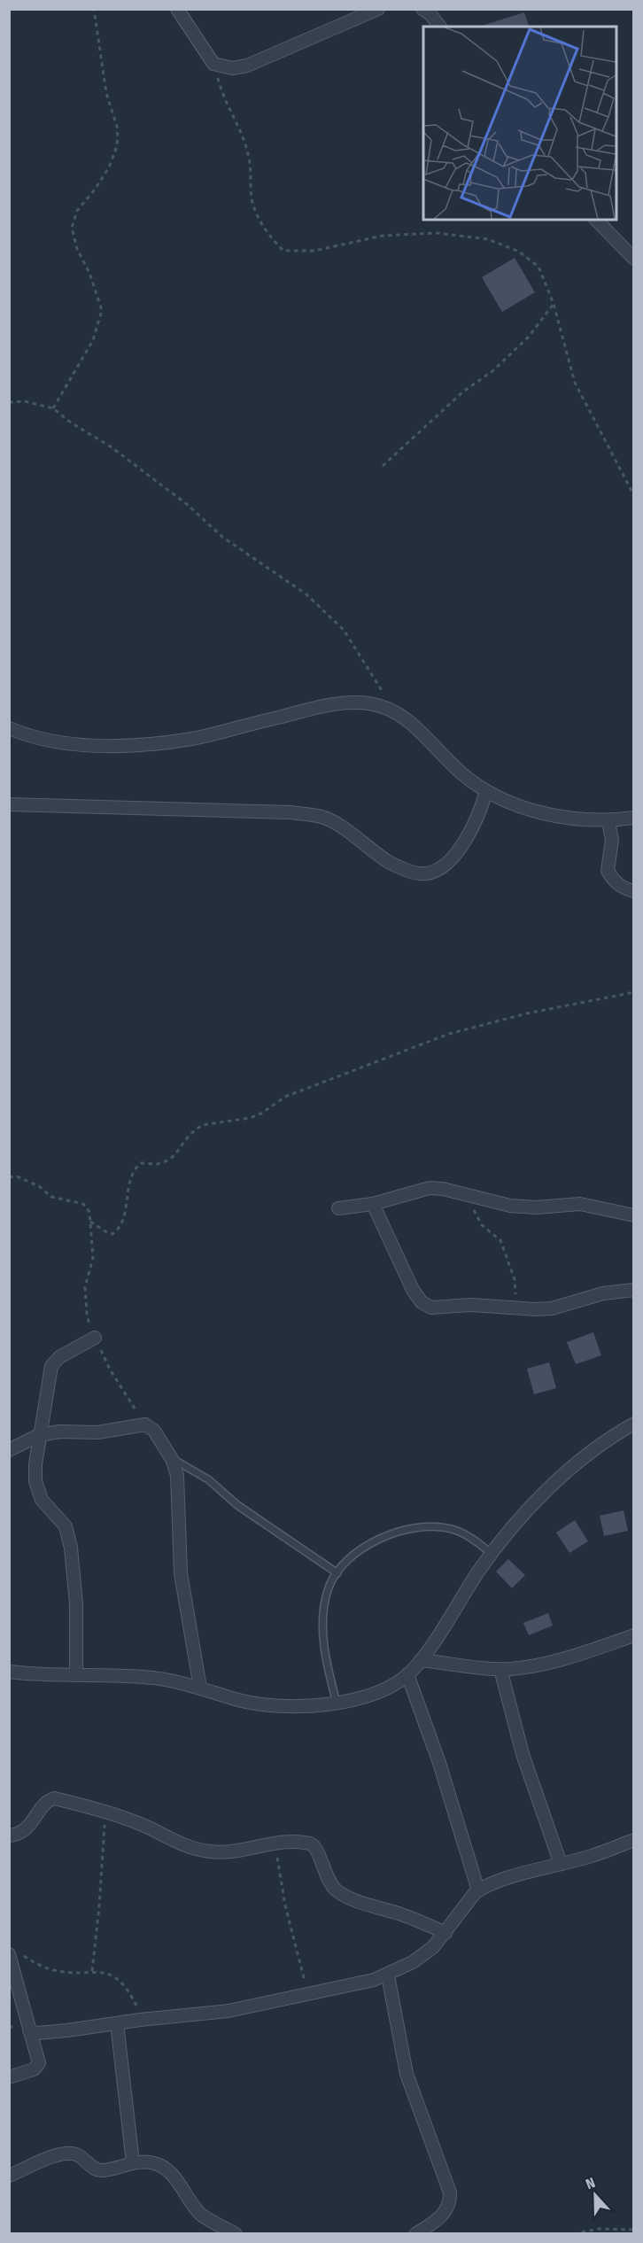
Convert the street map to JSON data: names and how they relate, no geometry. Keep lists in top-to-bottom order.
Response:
{
  "north": "top"
}
